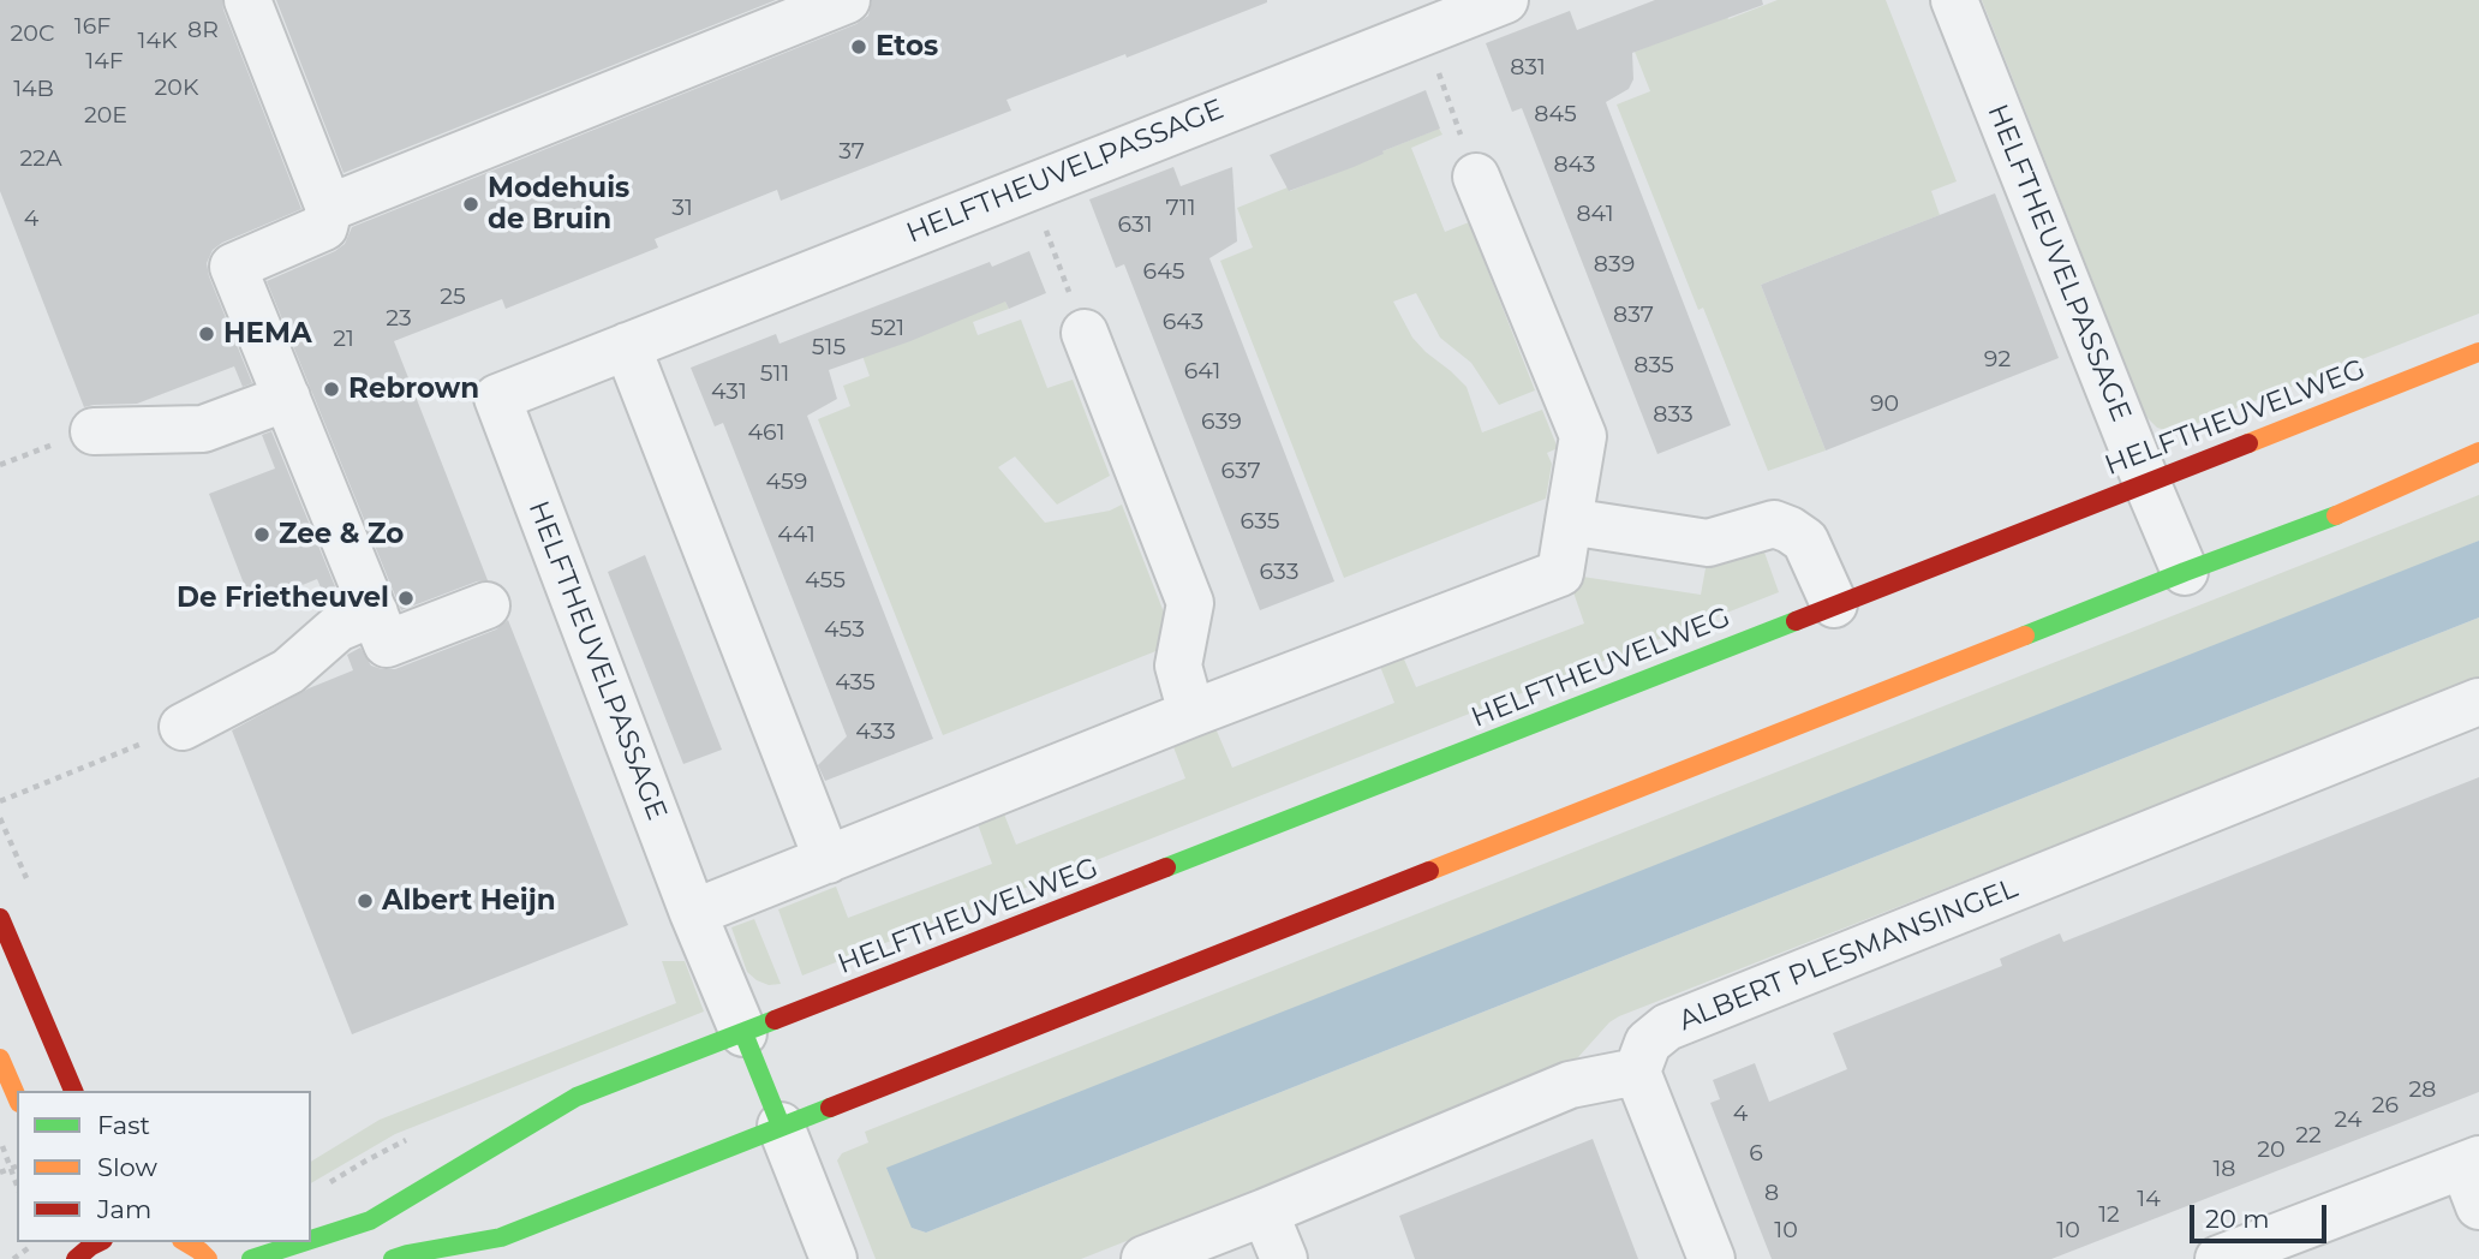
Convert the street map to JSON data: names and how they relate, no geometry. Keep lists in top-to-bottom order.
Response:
{
  "streets": {
    "main road": ["HELFTHEUVELWEG"],
    "street": ["HELFTHEUVELPASSAGE", "ALBERT PLESMANSINGEL"]
  },
  "crossings": [
    ["HELFTHEUVELPASSAGE", "HELFTHEUVELWEG"]
  ],
  "places": [
    "Etos",
    "Modehuis de Bruin",
    "HEMA",
    "Rebrown",
    "Zee & Zo",
    "De Frietheuvel",
    "Albert Heijn"
  ],
  "house_numbers": [
    "16F",
    "8R",
    "20C",
    "14K",
    "14F",
    "831",
    "20K",
    "14B",
    "845",
    "20E",
    "37",
    "22A",
    "843",
    "31",
    "711",
    "841",
    "4",
    "631",
    "839",
    "645",
    "25",
    "837",
    "23",
    "643",
    "521",
    "21",
    "515",
    "92",
    "835",
    "641",
    "511",
    "431",
    "90",
    "833",
    "639",
    "461",
    "637",
    "459",
    "635",
    "441",
    "633",
    "455",
    "453",
    "435",
    "433",
    "28",
    "26",
    "4",
    "24",
    "22",
    "20",
    "6",
    "18",
    "8",
    "14",
    "12",
    "10",
    "10"
  ],
  "legend": ["Fast", "Slow", "Jam"],
  "scale_bar": "20 m"
}
